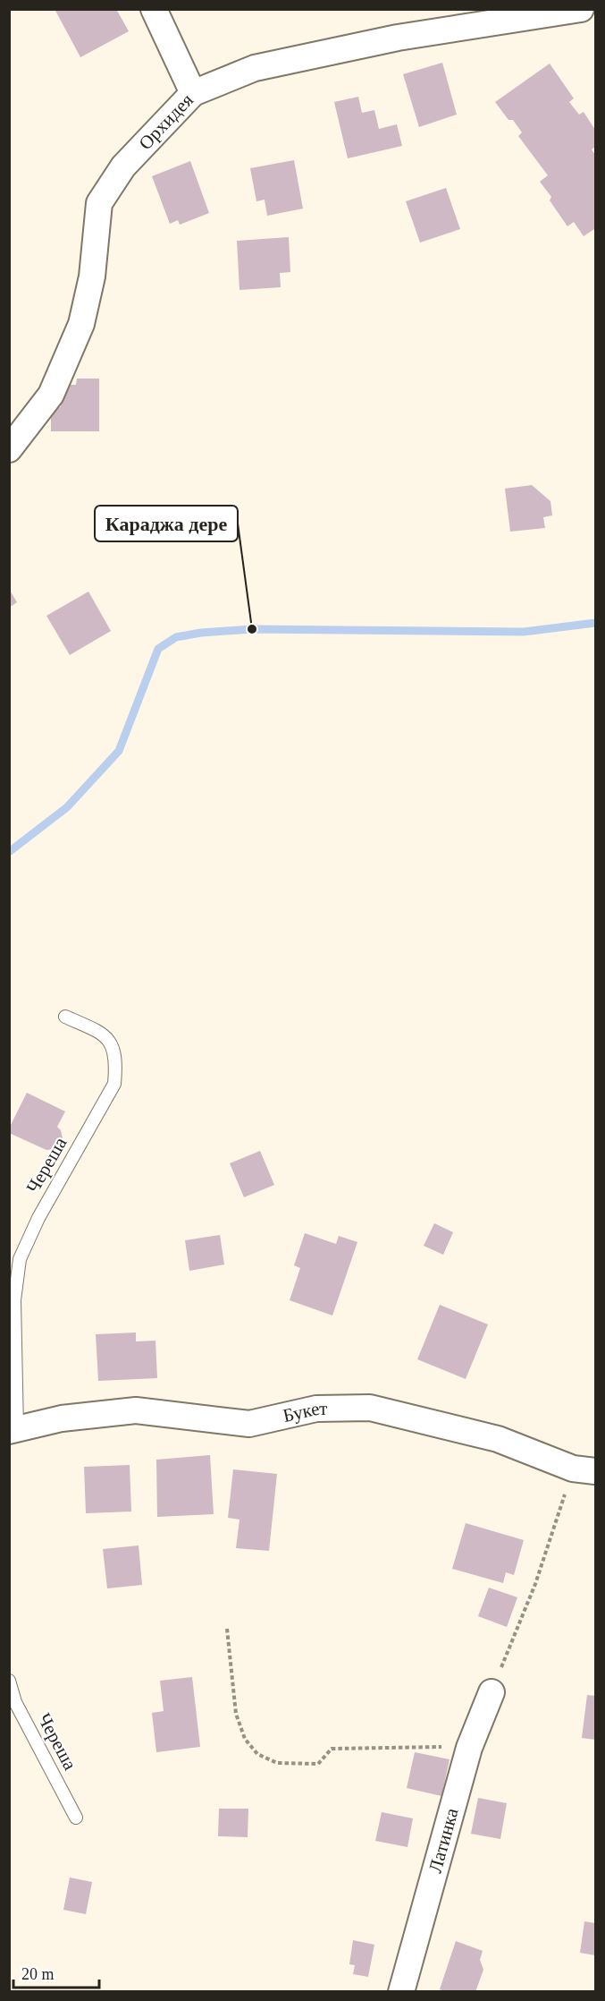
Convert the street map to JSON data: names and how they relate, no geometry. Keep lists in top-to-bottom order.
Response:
{
  "streets": {
    "street": ["Орхидея", "Букет", "Латинка"],
    "lane": ["Череша"]
  },
  "crossings": [
    ["Череша", "Букет"]
  ],
  "places": ["Караджа дере"],
  "scale_bar": "20 m"
}
